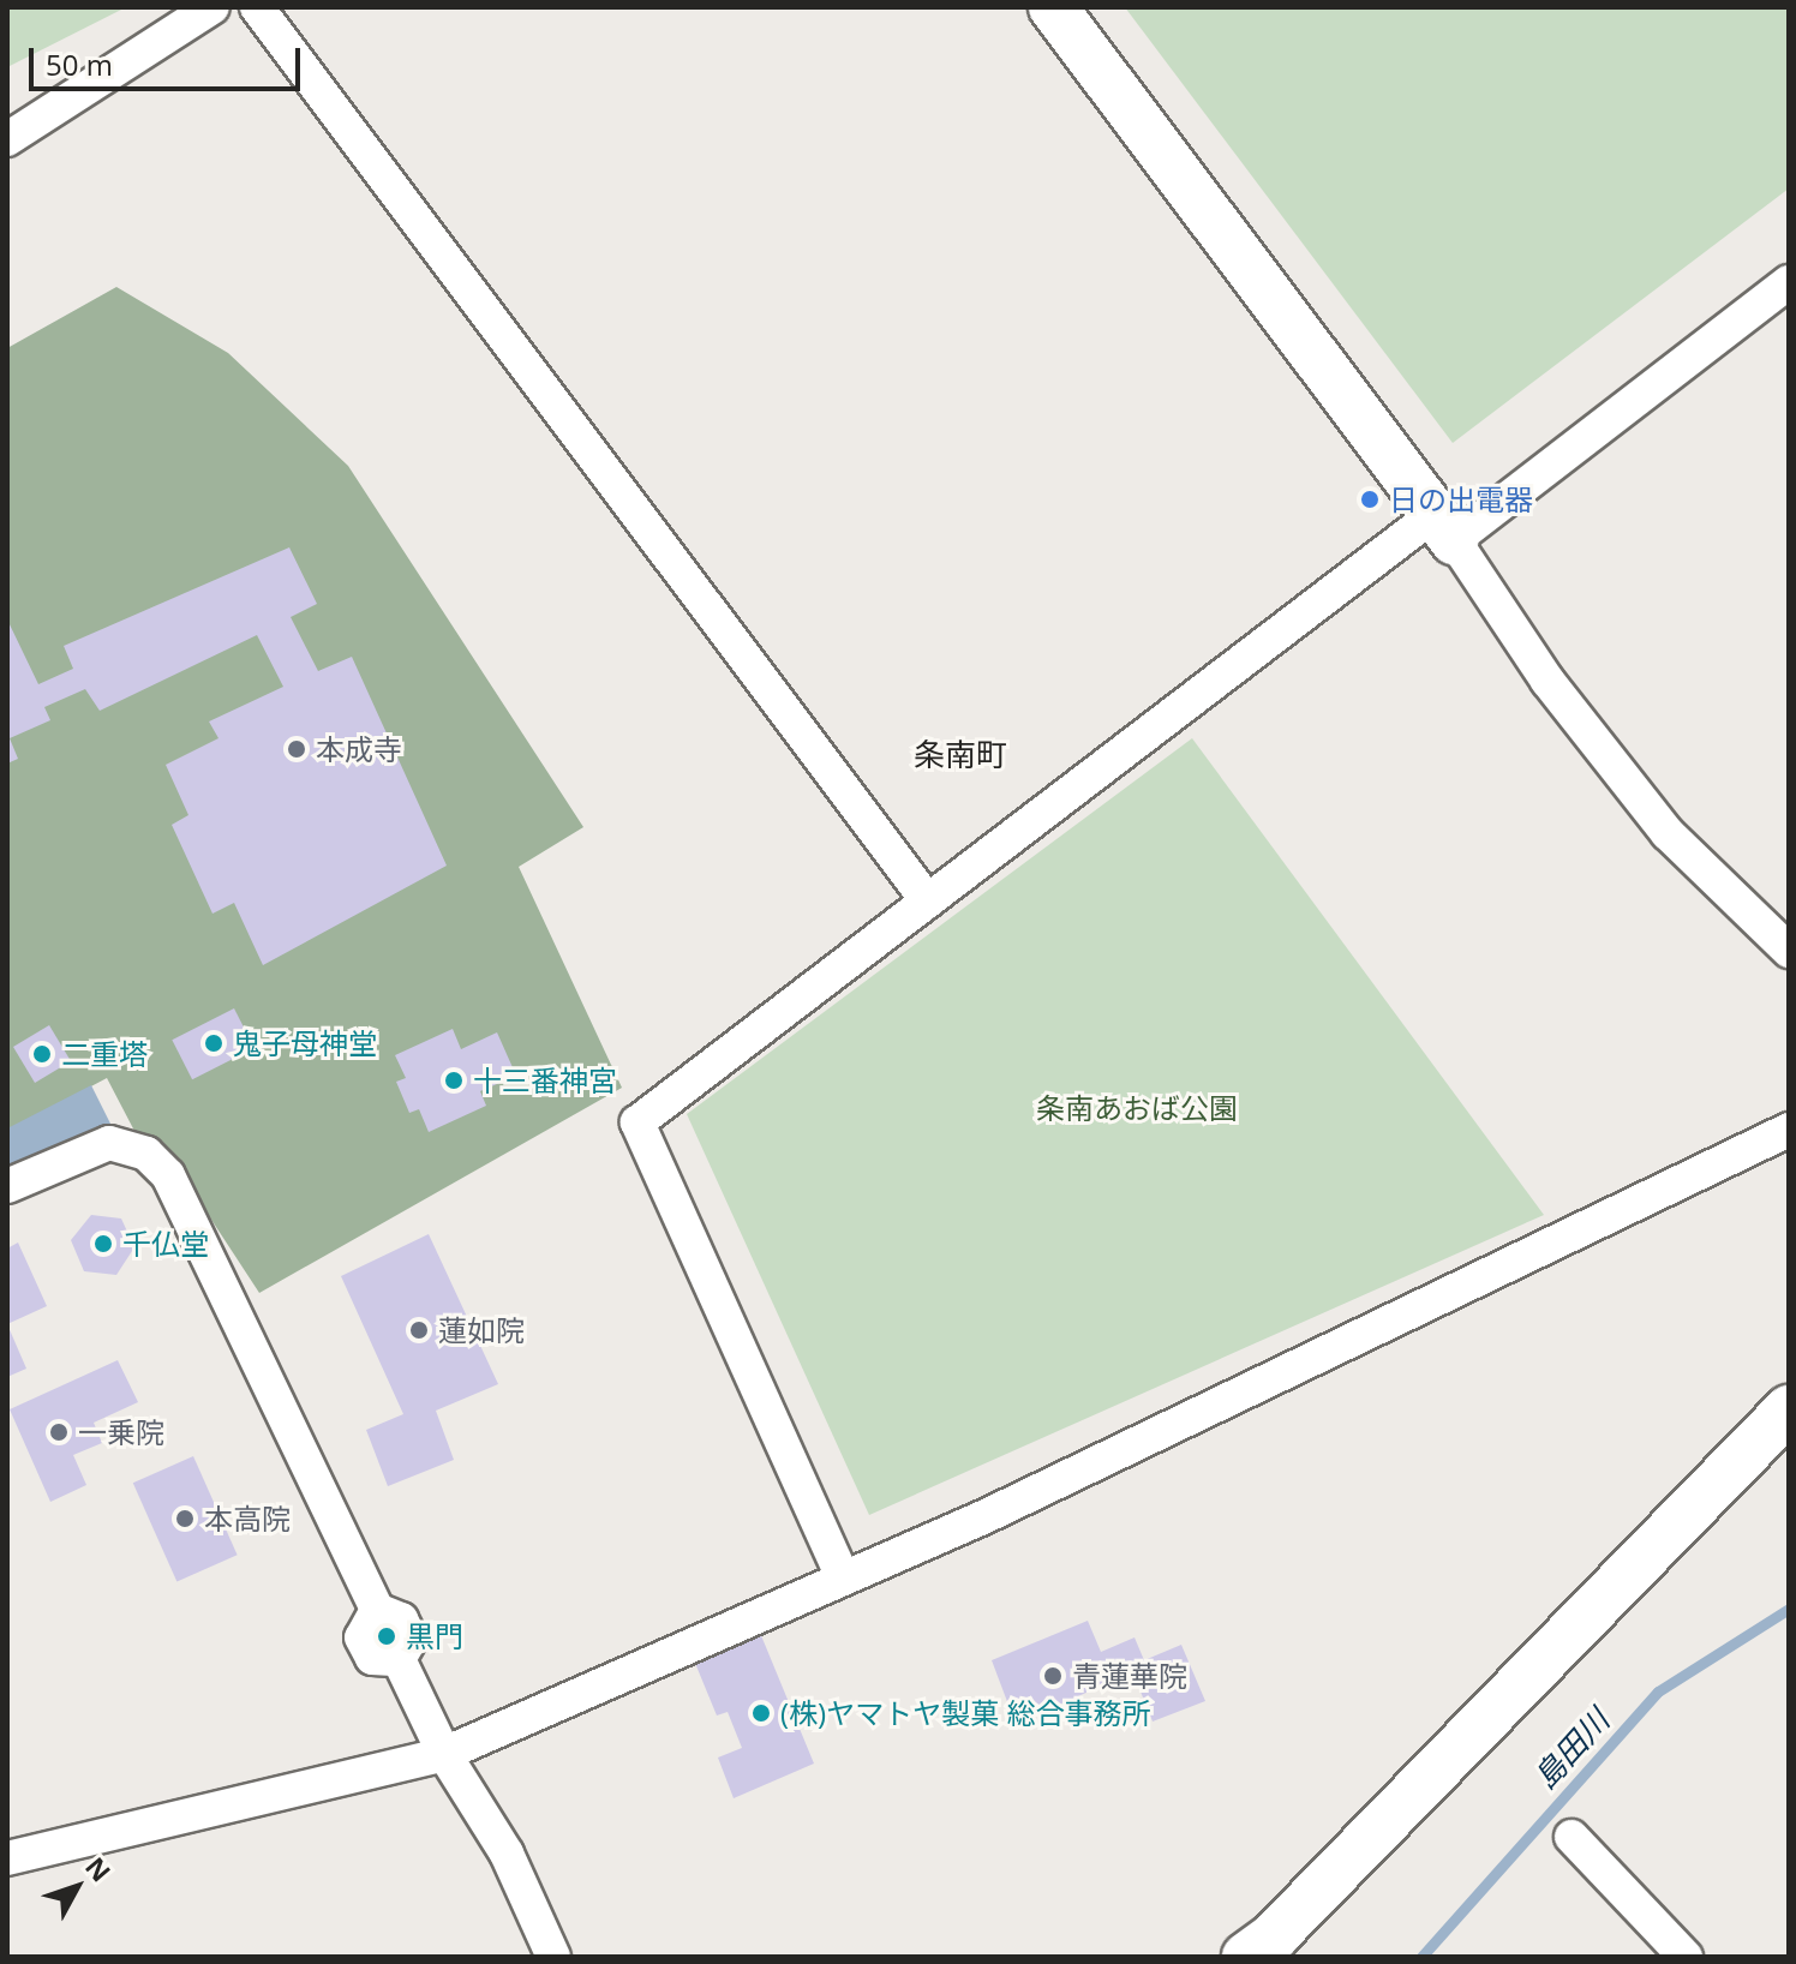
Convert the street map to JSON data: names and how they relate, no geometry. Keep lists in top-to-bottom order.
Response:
{
  "districts": ["条南町"],
  "water": ["島田川"],
  "parks": ["条南あおば公園"],
  "places": [
    "日の出電器",
    "本成寺",
    "鬼子母神堂",
    "二重塔",
    "十三番神宮",
    "千仏堂",
    "蓮如院",
    "一乗院",
    "本高院",
    "黒門",
    "青蓮華院",
    "(株)ヤマトヤ製菓 総合事務所"
  ],
  "scale_bar": "50 m",
  "north": "top right"
}
